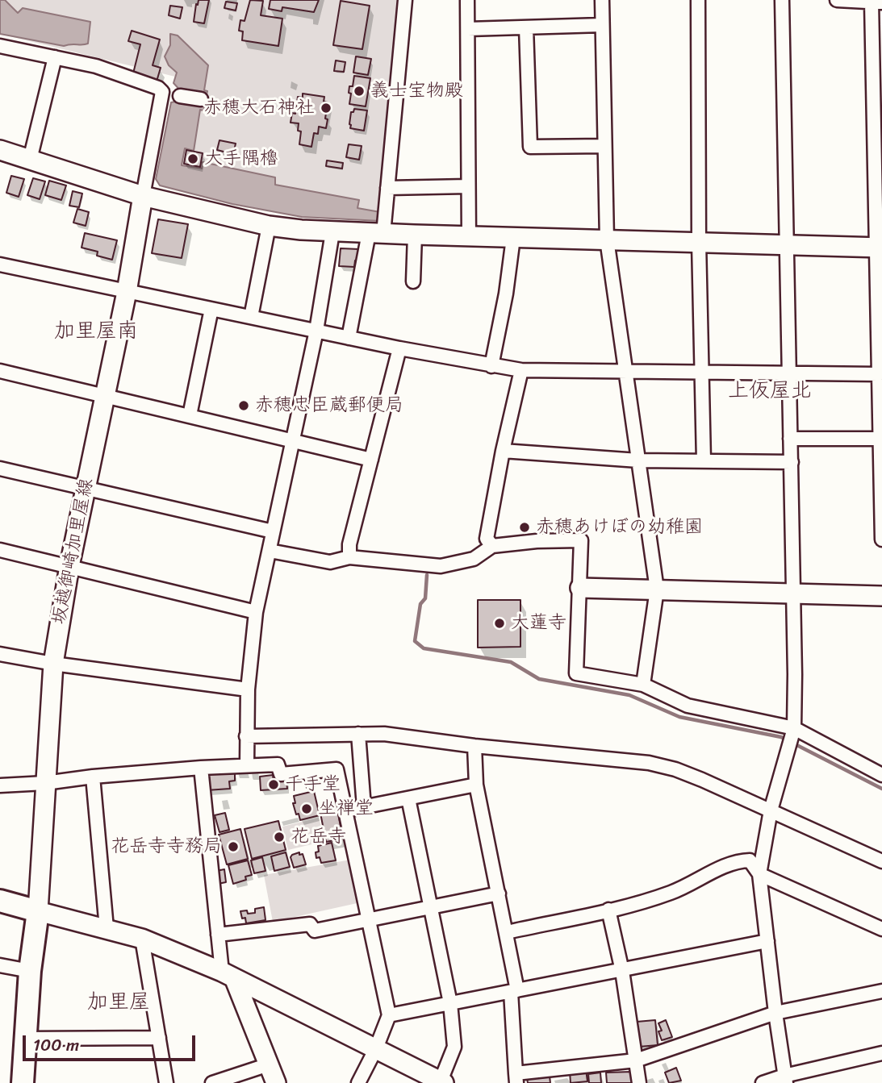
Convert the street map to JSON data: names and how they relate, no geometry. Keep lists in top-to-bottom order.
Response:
{
  "streets": {
    "main road": ["坂越御崎加里屋線"]
  },
  "districts": ["加里屋南", "上仮屋北", "加里屋"],
  "places": [
    "義士宝物殿",
    "赤穂大石神社",
    "大手隅櫓",
    "赤穂忠臣蔵郵便局",
    "赤穂あけぼの幼稚園",
    "大蓮寺",
    "千手堂",
    "坐禅堂",
    "花岳寺",
    "花岳寺寺務局"
  ],
  "scale_bar": "100 m"
}
